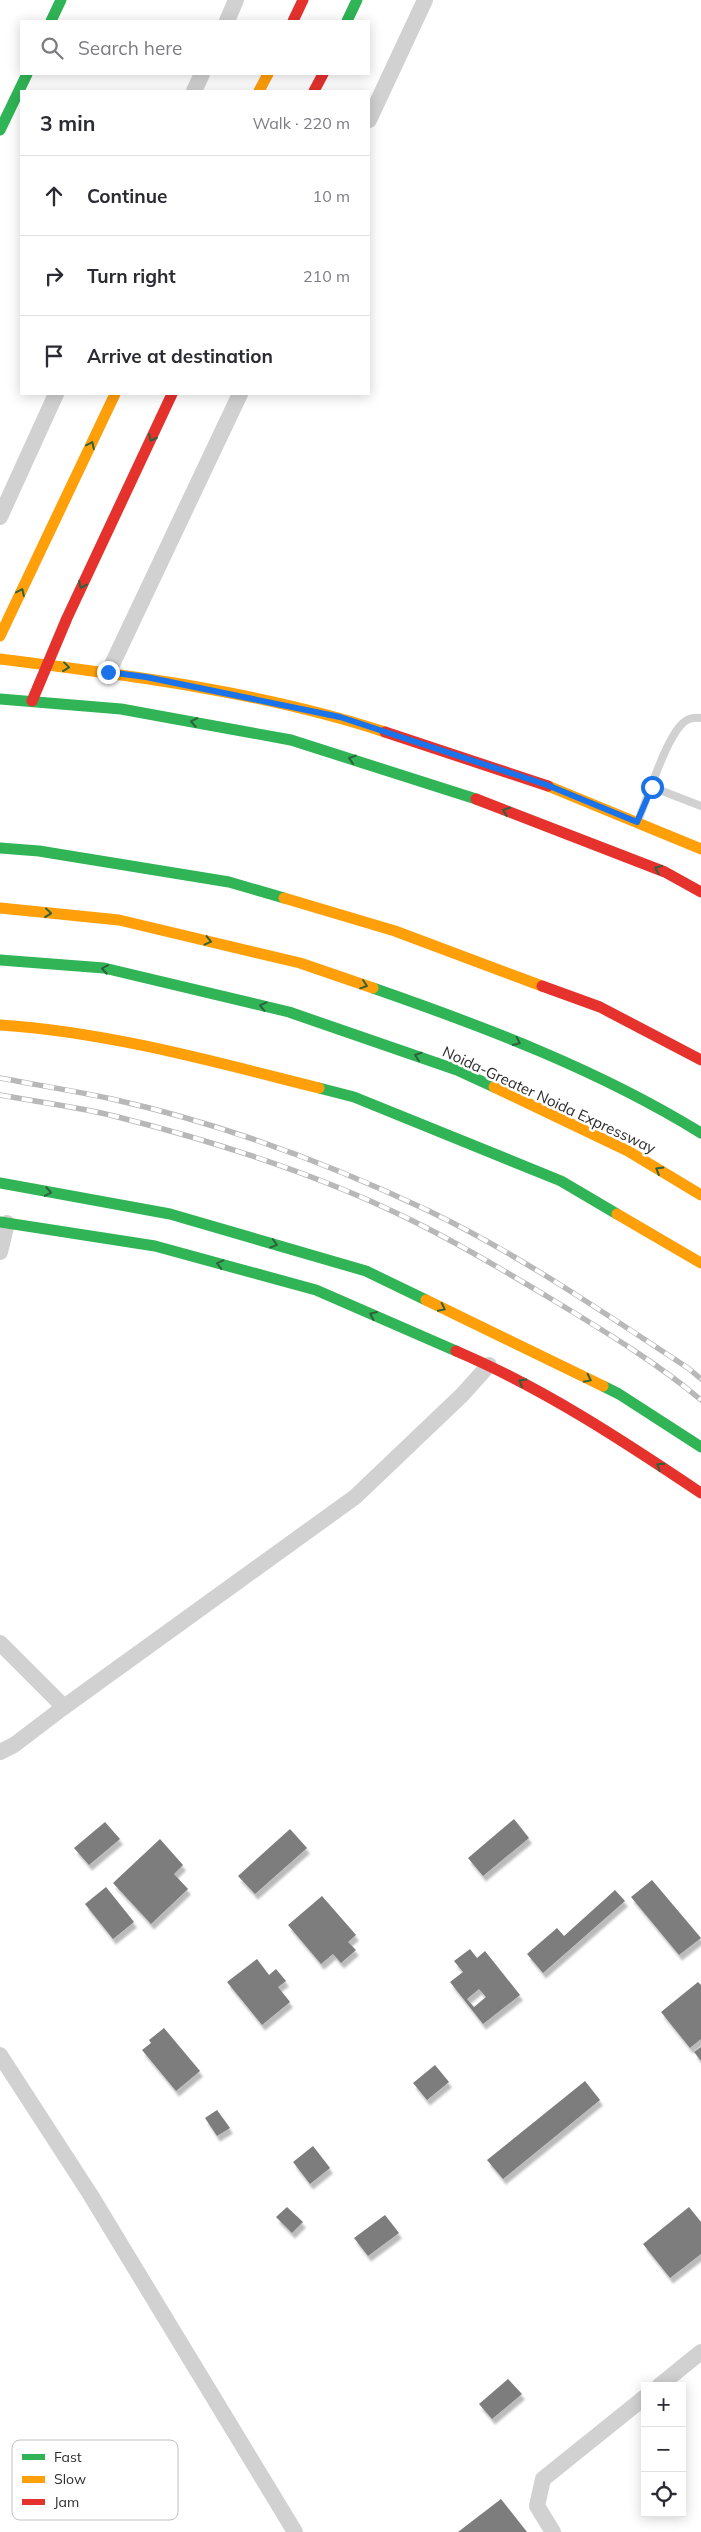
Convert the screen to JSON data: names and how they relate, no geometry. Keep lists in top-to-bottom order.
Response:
{
  "streets": {
    "main road": ["Noida-Greater Noida Expressway"]
  },
  "legend": ["Fast", "Slow", "Jam"],
  "page": {
    "search": "Search here",
    "heading": ["3 min", "Walk · 220 m"],
    "list": [
      ["Continue", "10 m"],
      ["Turn right", "210 m"],
      "Arrive at destination"
    ],
    "map_buttons": ["+", "−"]
  }
}
